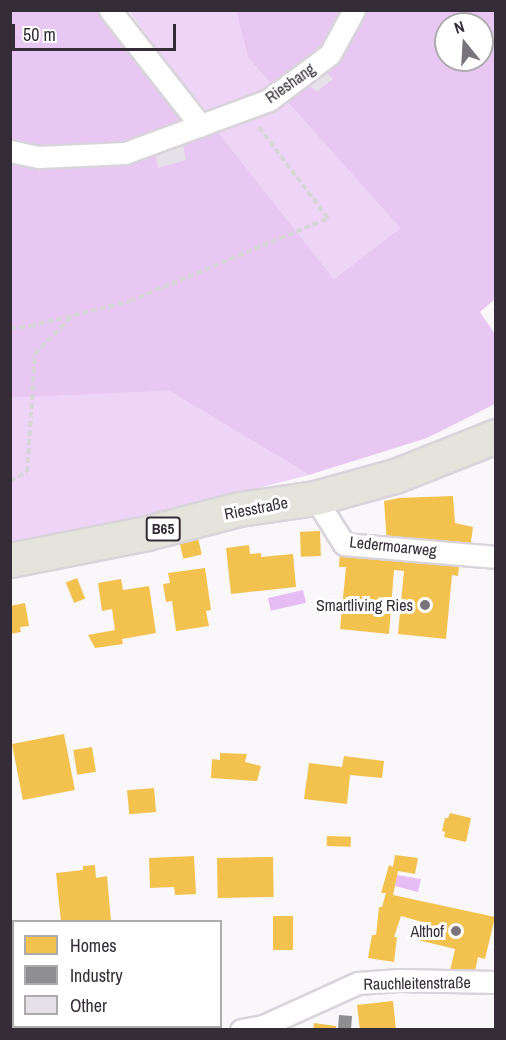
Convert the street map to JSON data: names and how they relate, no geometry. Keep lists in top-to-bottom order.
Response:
{
  "streets": {
    "main road": ["Riesstraße", "B65"],
    "street": ["Rieshang", "Ledermoarweg", "Rauchleitenstraße"]
  },
  "crossings": [
    ["Riesstraße", "Ledermoarweg"]
  ],
  "places": ["Smartliving Ries", "Althof"],
  "legend": ["Homes", "Industry", "Other"],
  "scale_bar": "50 m",
  "north": "top"
}
